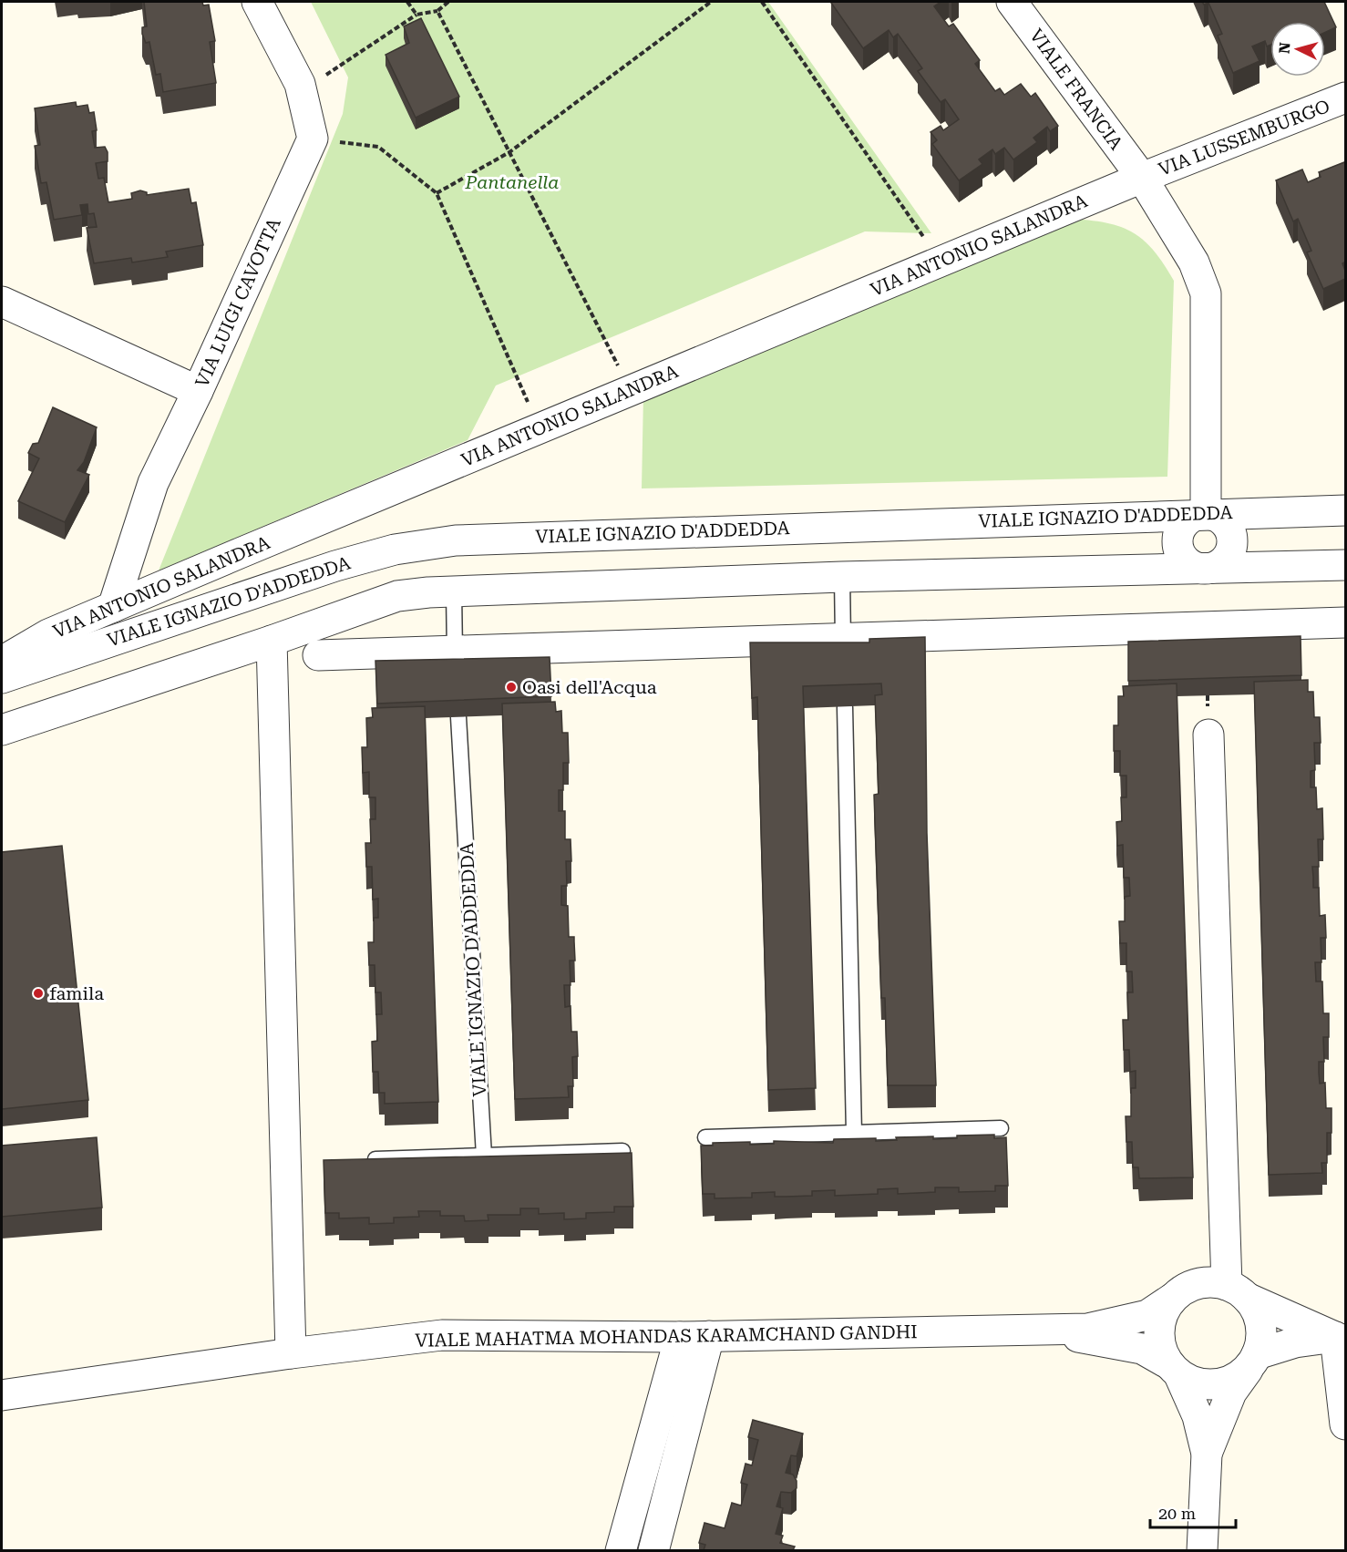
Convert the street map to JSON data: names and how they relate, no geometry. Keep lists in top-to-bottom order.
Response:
{
  "streets": {
    "street": [
      "VIALE FRANCIA",
      "VIA LUSSEMBURGO",
      "VIA ANTONIO SALANDRA",
      "VIA LUIGI CAVOTTA",
      "VIALE IGNAZIO D'ADDEDDA",
      "VIALE MAHATMA MOHANDAS KARAMCHAND GANDHI"
    ]
  },
  "crossings": [
    ["VIALE FRANCIA", "VIA LUSSEMBURGO"],
    ["VIALE FRANCIA", "VIA ANTONIO SALANDRA"],
    ["VIALE FRANCIA", "VIALE IGNAZIO D'ADDEDDA"],
    ["VIA LUSSEMBURGO", "VIA ANTONIO SALANDRA"],
    ["VIA ANTONIO SALANDRA", "VIA LUIGI CAVOTTA"]
  ],
  "parks": ["Pantanella"],
  "places": ["Oasi dell'Acqua", "famila"],
  "scale_bar": "20 m",
  "north": "left"
}
